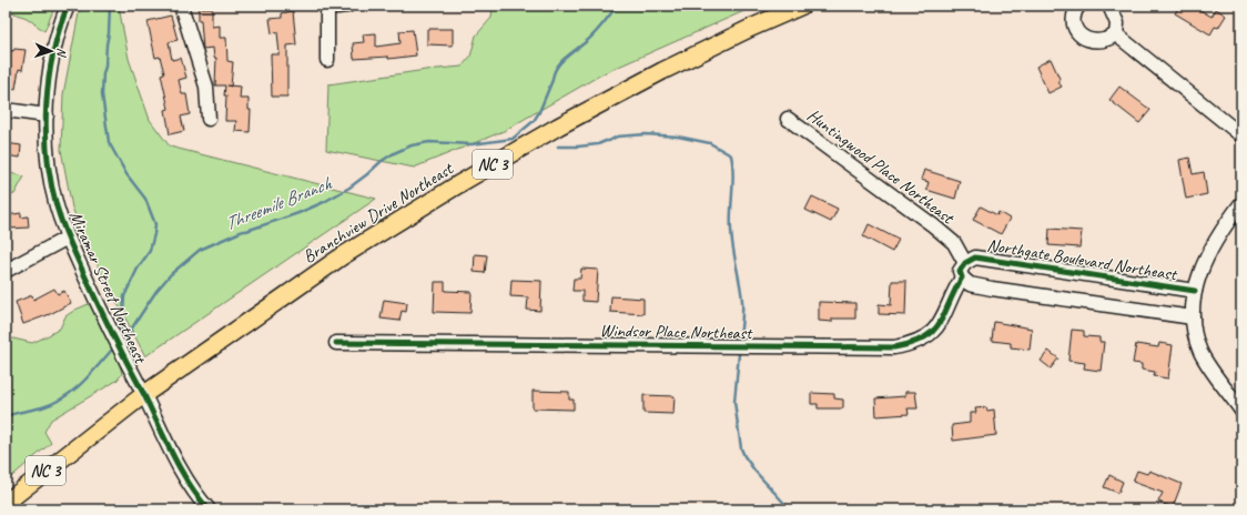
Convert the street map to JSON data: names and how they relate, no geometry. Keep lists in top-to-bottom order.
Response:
{
  "streets": {
    "main road": ["NC 3", "Branchview Drive Northeast"],
    "street": [
      "Huntingwood Place Northeast",
      "Northgate Boulevard Northeast",
      "Miramar Street Northeast",
      "Windsor Place Northeast"
    ]
  },
  "crossings": [
    ["Huntingwood Place Northeast", "Northgate Boulevard Northeast"],
    ["Huntingwood Place Northeast", "Windsor Place Northeast"],
    ["Branchview Drive Northeast", "Miramar Street Northeast"],
    ["Northgate Boulevard Northeast", "Windsor Place Northeast"]
  ],
  "water": ["Threemile Branch"],
  "north": "right"
}
